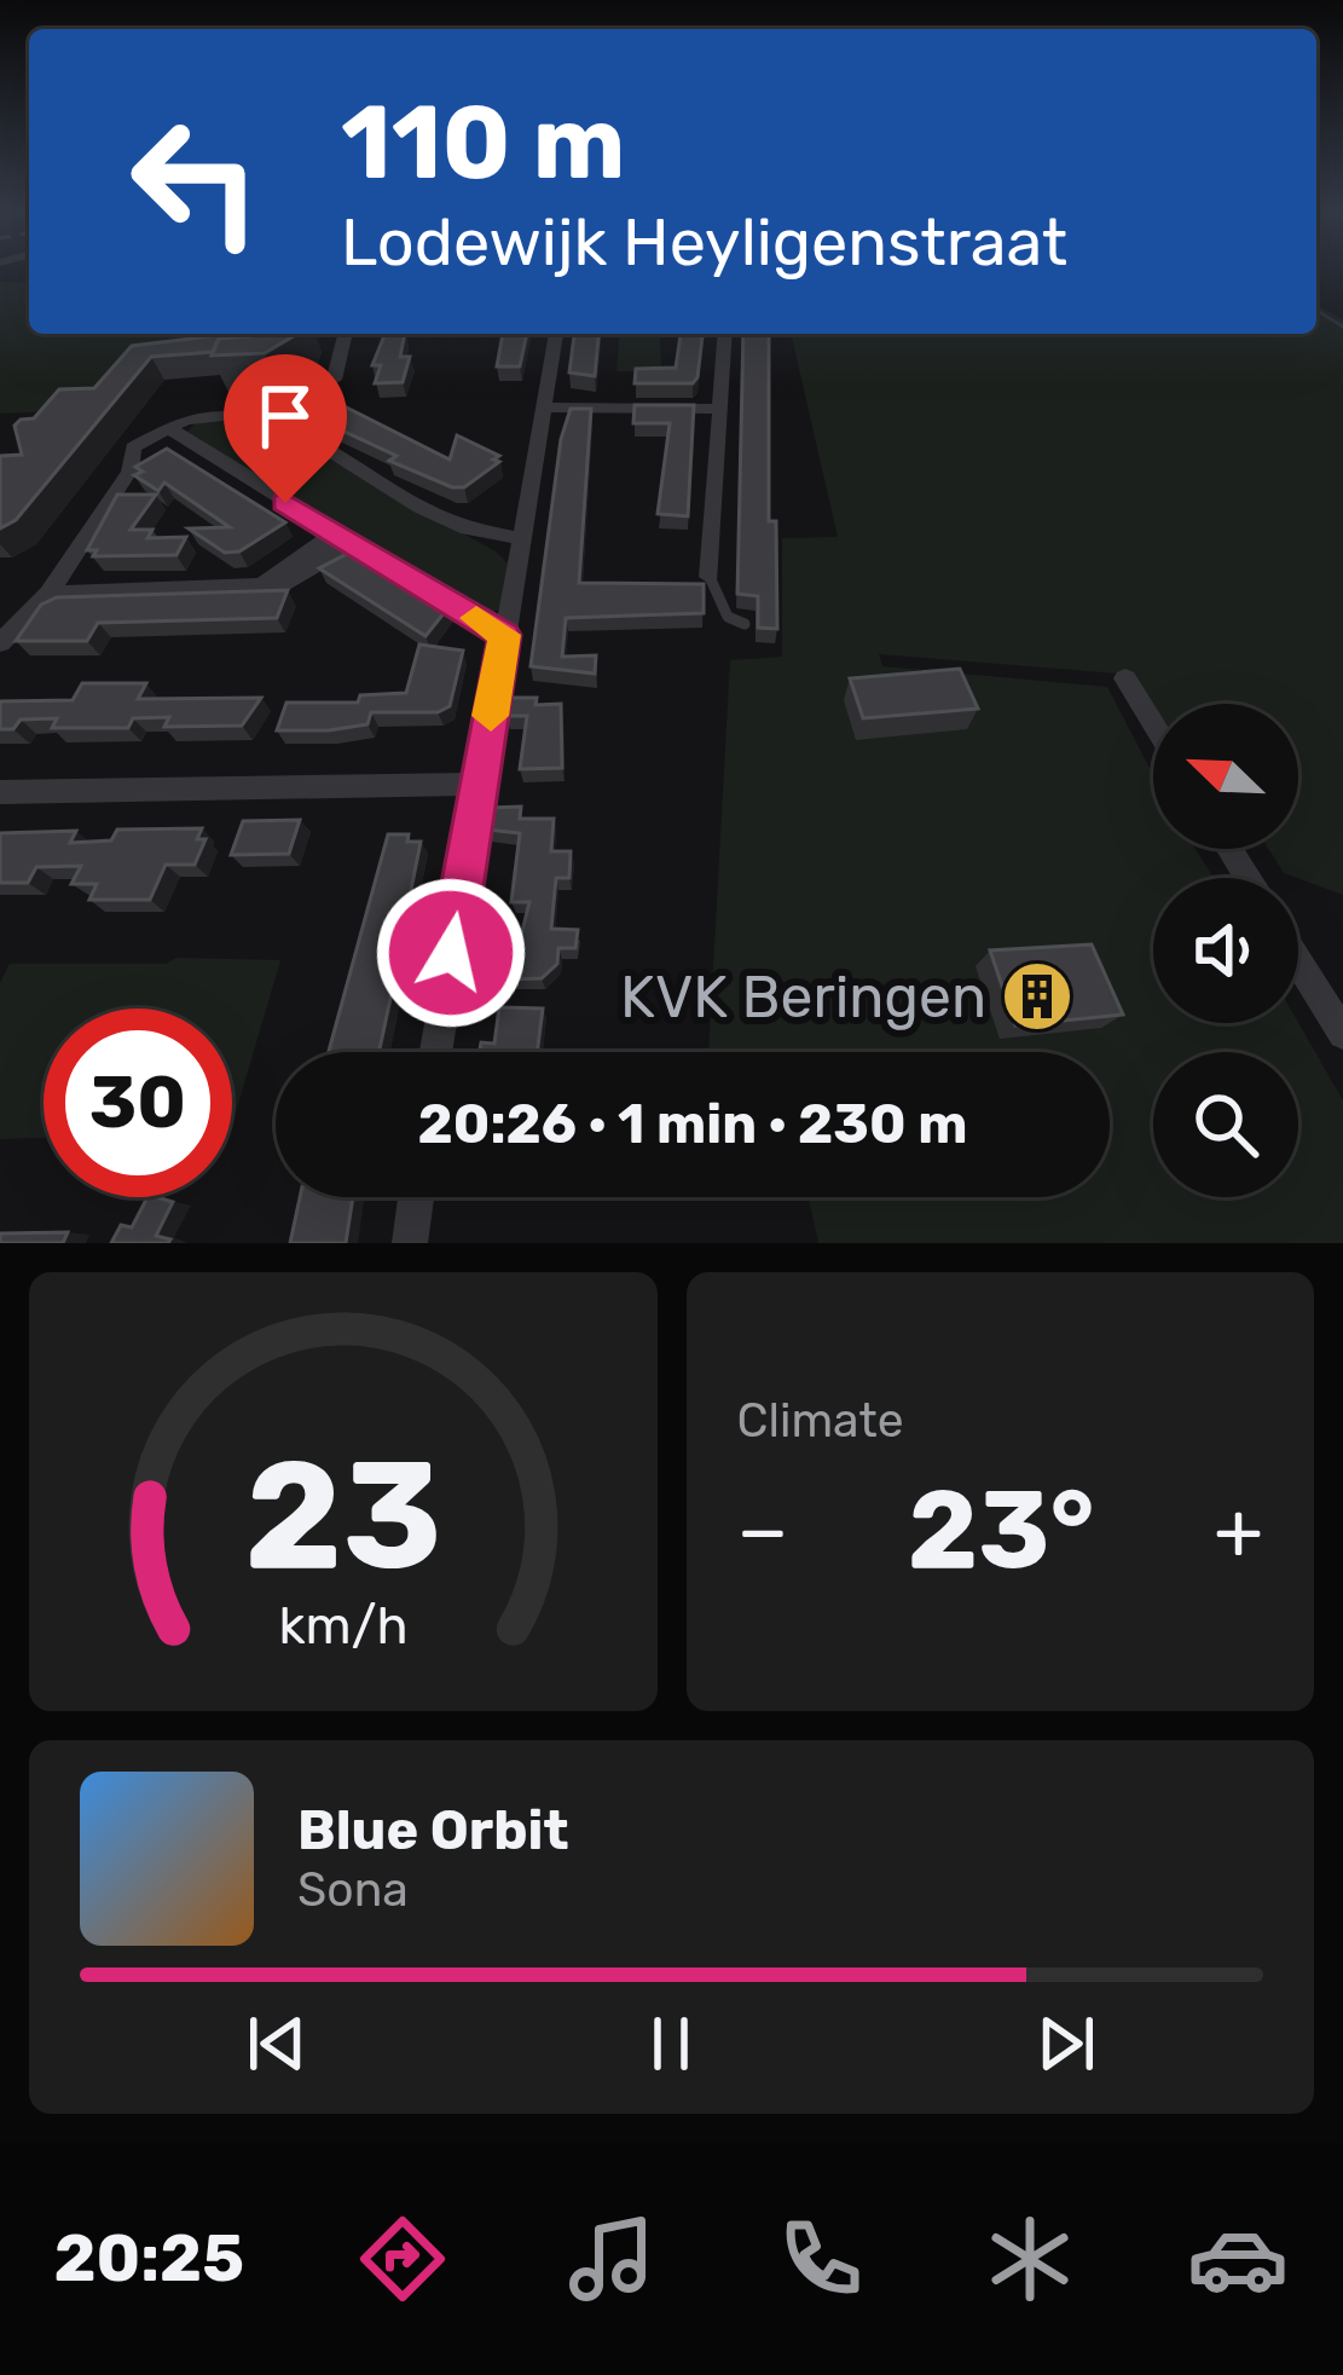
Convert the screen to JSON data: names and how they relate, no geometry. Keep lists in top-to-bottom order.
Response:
{
  "places": {
    "building": ["KVK Beringen"]
  },
  "north": "top left",
  "page": {
    "turn": ["110 m", "Lodewijk Heyligenstraat"],
    "limit": "30",
    "trip": "20:26 · 1 min · 230 m",
    "tile": "Climate",
    "heat": ["−", "23°", "+"],
    "song": ["Blue Orbit", "Sona"],
    "tabs": "20:25",
    "gauge": ["23", "km/h"]
  }
}
